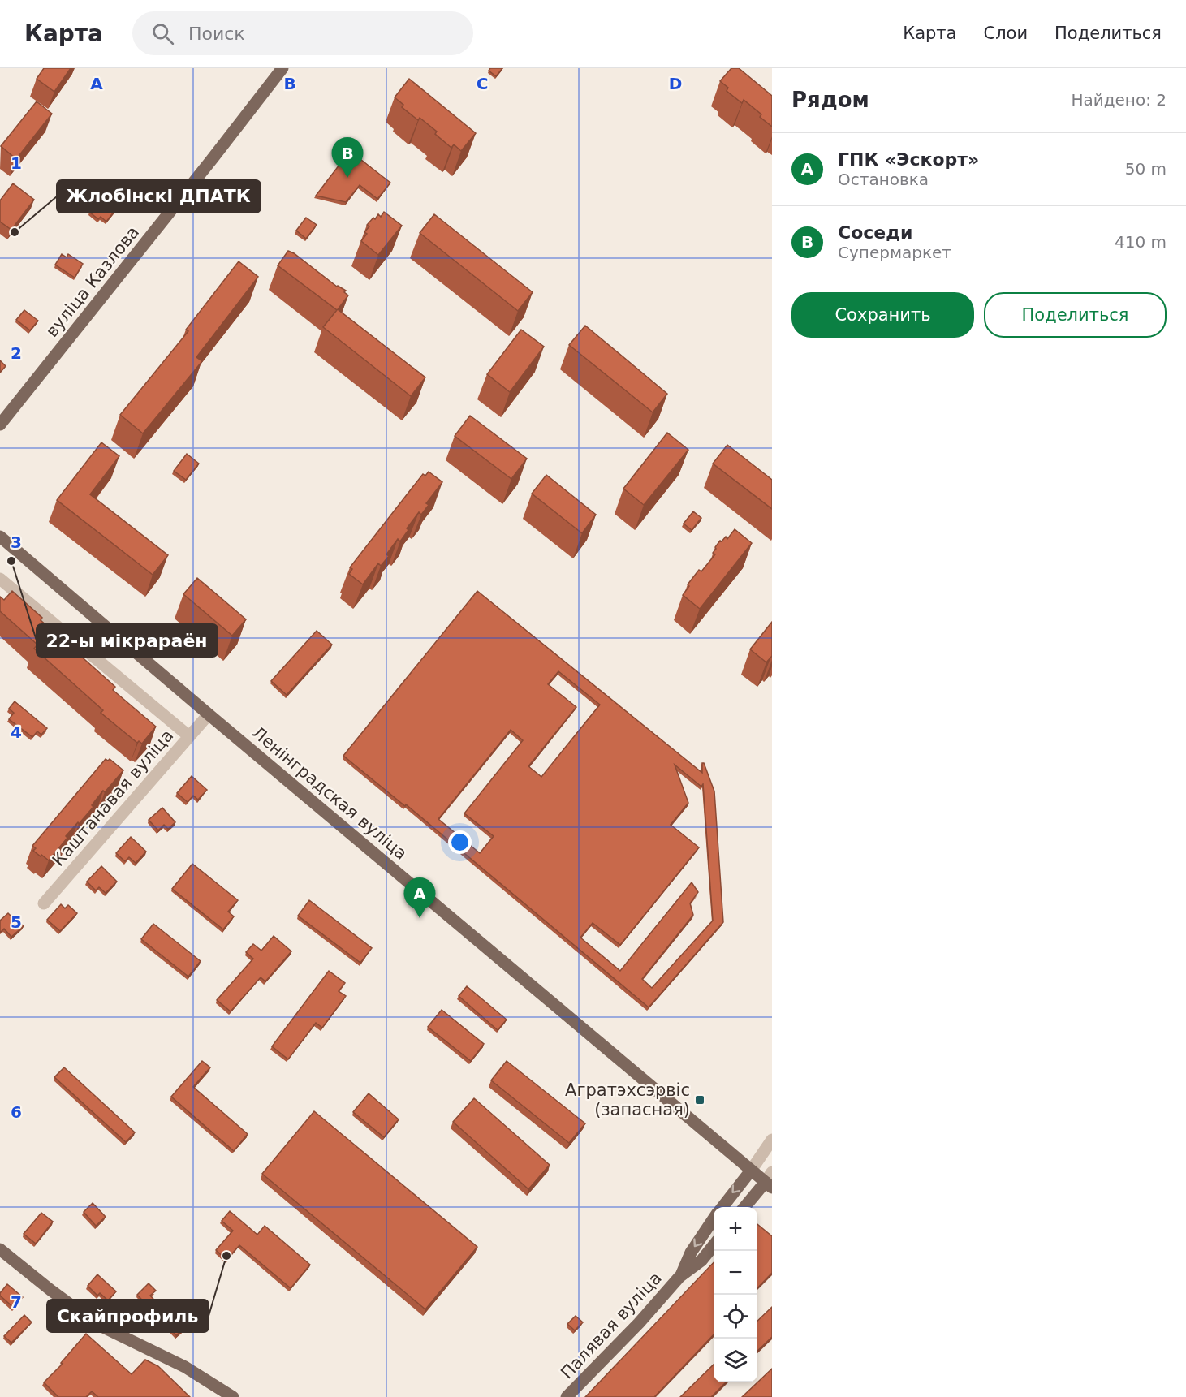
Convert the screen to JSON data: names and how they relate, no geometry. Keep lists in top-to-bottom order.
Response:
{
  "streets": {
    "main road": ["вуліца Казлова", "Ленінградская вуліца", "Палявая вуліца"],
    "street": ["Каштанавая вуліца"]
  },
  "crossings": [
    ["Ленінградская вуліца", "Каштанавая вуліца"],
    ["Ленінградская вуліца", "Палявая вуліца"]
  ],
  "places": {
    "other": ["Жлобінскі ДПАТК", "22-ы мікрараён", "Скайпрофиль"],
    "transit": ["Агратэхсэрвіс (запасная)"]
  },
  "page": {
    "header": "Карта",
    "search": "Поиск",
    "nav": ["Карта", "Слои", "Поделиться"],
    "heading": ["Рядом", "Найдено: 2"],
    "list": [
      {
        "mark": "A",
        "name": "ГПК «Эскорт»",
        "note": "Остановка",
        "value": "50 m"
      },
      {
        "mark": "B",
        "name": "Соседи",
        "note": "Супермаркет",
        "value": "410 m"
      }
    ],
    "pins": ["B", "A"],
    "buttons": ["Сохранить", "Поделиться"],
    "map_buttons": ["+", "−"]
  },
  "grid": {
    "columns": [
      "A",
      "B",
      "C",
      "D"
    ],
    "rows": [
      "1",
      "2",
      "3",
      "4",
      "5",
      "6",
      "7"
    ]
  }
}
